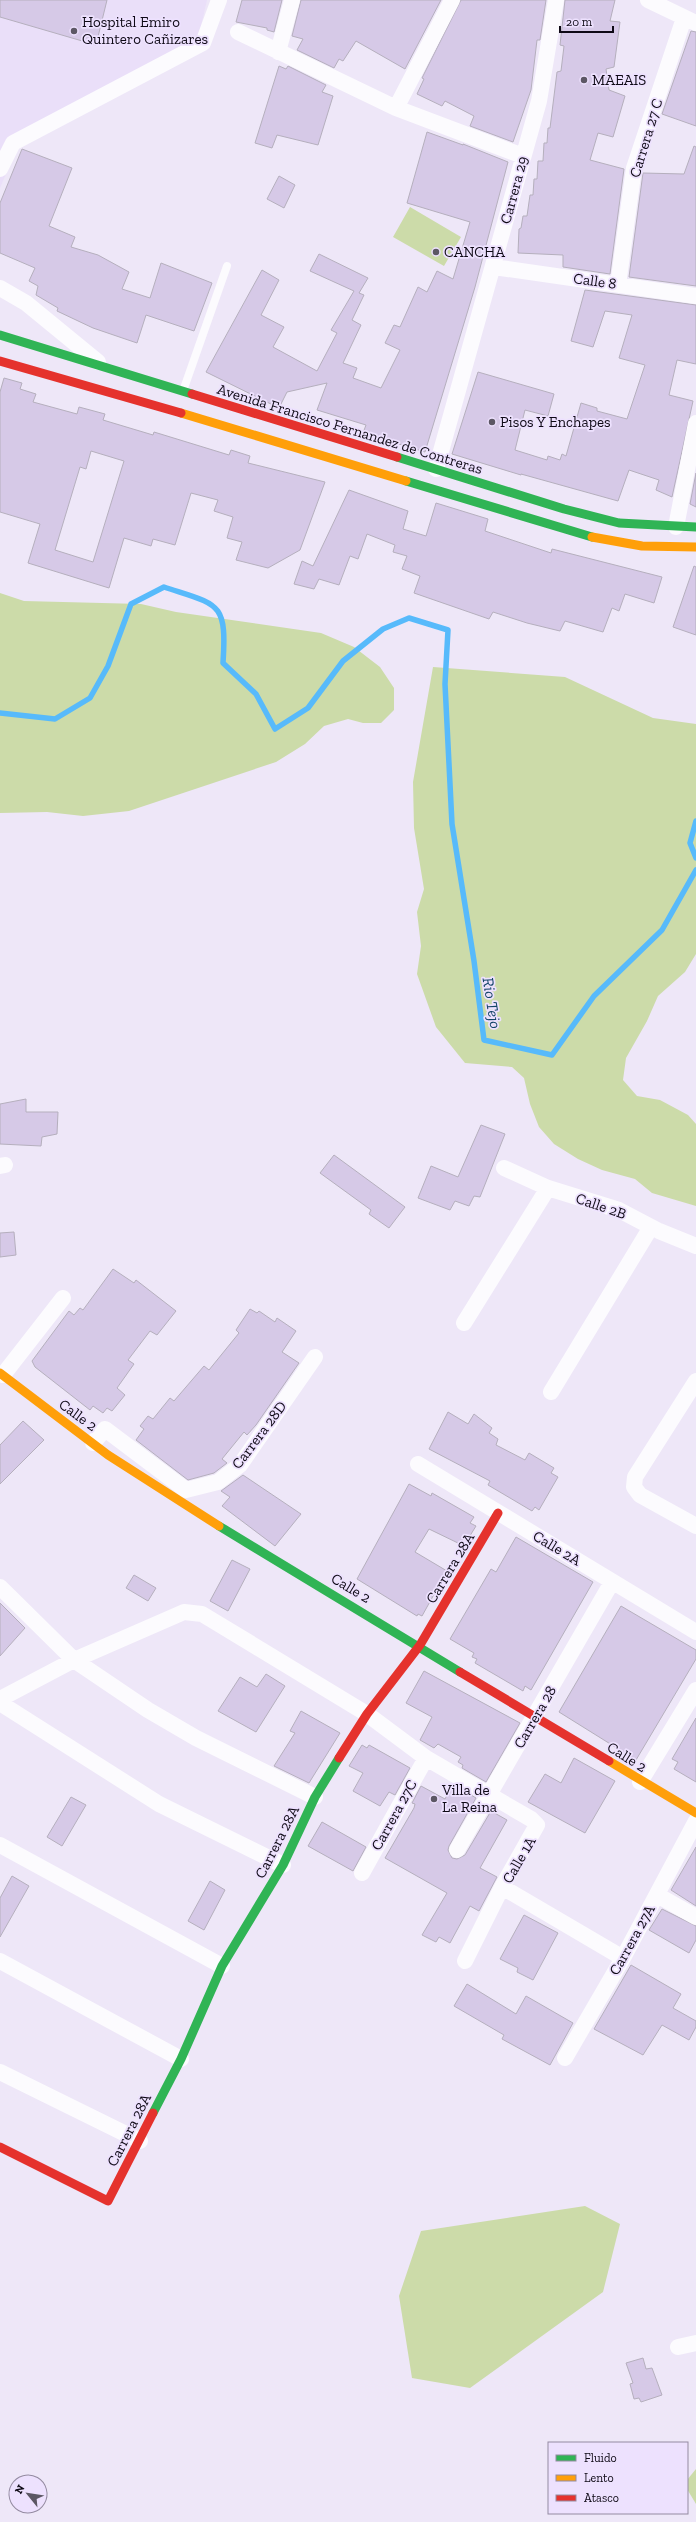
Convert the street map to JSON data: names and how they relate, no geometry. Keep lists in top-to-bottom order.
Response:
{
  "streets": {
    "street": [
      "Carrera 27 C",
      "Carrera 29",
      "Calle 8",
      "Avenida Francisco Fernandez de Contreras",
      "Calle 2B",
      "Calle 2",
      "Carrera 28D",
      "Calle 2A",
      "Carrera 28A",
      "Carrera 28",
      "Carrera 27C",
      "Calle 1A",
      "Carrera 27A"
    ]
  },
  "crossings": [
    ["Carrera 27 C", "Calle 8"],
    ["Carrera 29", "Calle 8"],
    ["Carrera 29", "Avenida Francisco Fernandez de Contreras"],
    ["Calle 2", "Carrera 28A"],
    ["Calle 2", "Carrera 28"],
    ["Calle 2A", "Carrera 28A"],
    ["Calle 2A", "Carrera 28"],
    ["Carrera 28A", "Calle 1A"],
    ["Carrera 28", "Calle 1A"],
    ["Carrera 27C", "Calle 1A"],
    ["Calle 1A", "Carrera 27A"]
  ],
  "water": ["Rio Tejo"],
  "places": [
    "Hospital Emiro Quintero Cañizares",
    "MAEAIS",
    "CANCHA",
    "Pisos Y Enchapes",
    "Villa de La Reina"
  ],
  "legend": ["Fluido", "Lento", "Atasco"],
  "scale_bar": "20 m",
  "north": "top left"
}
